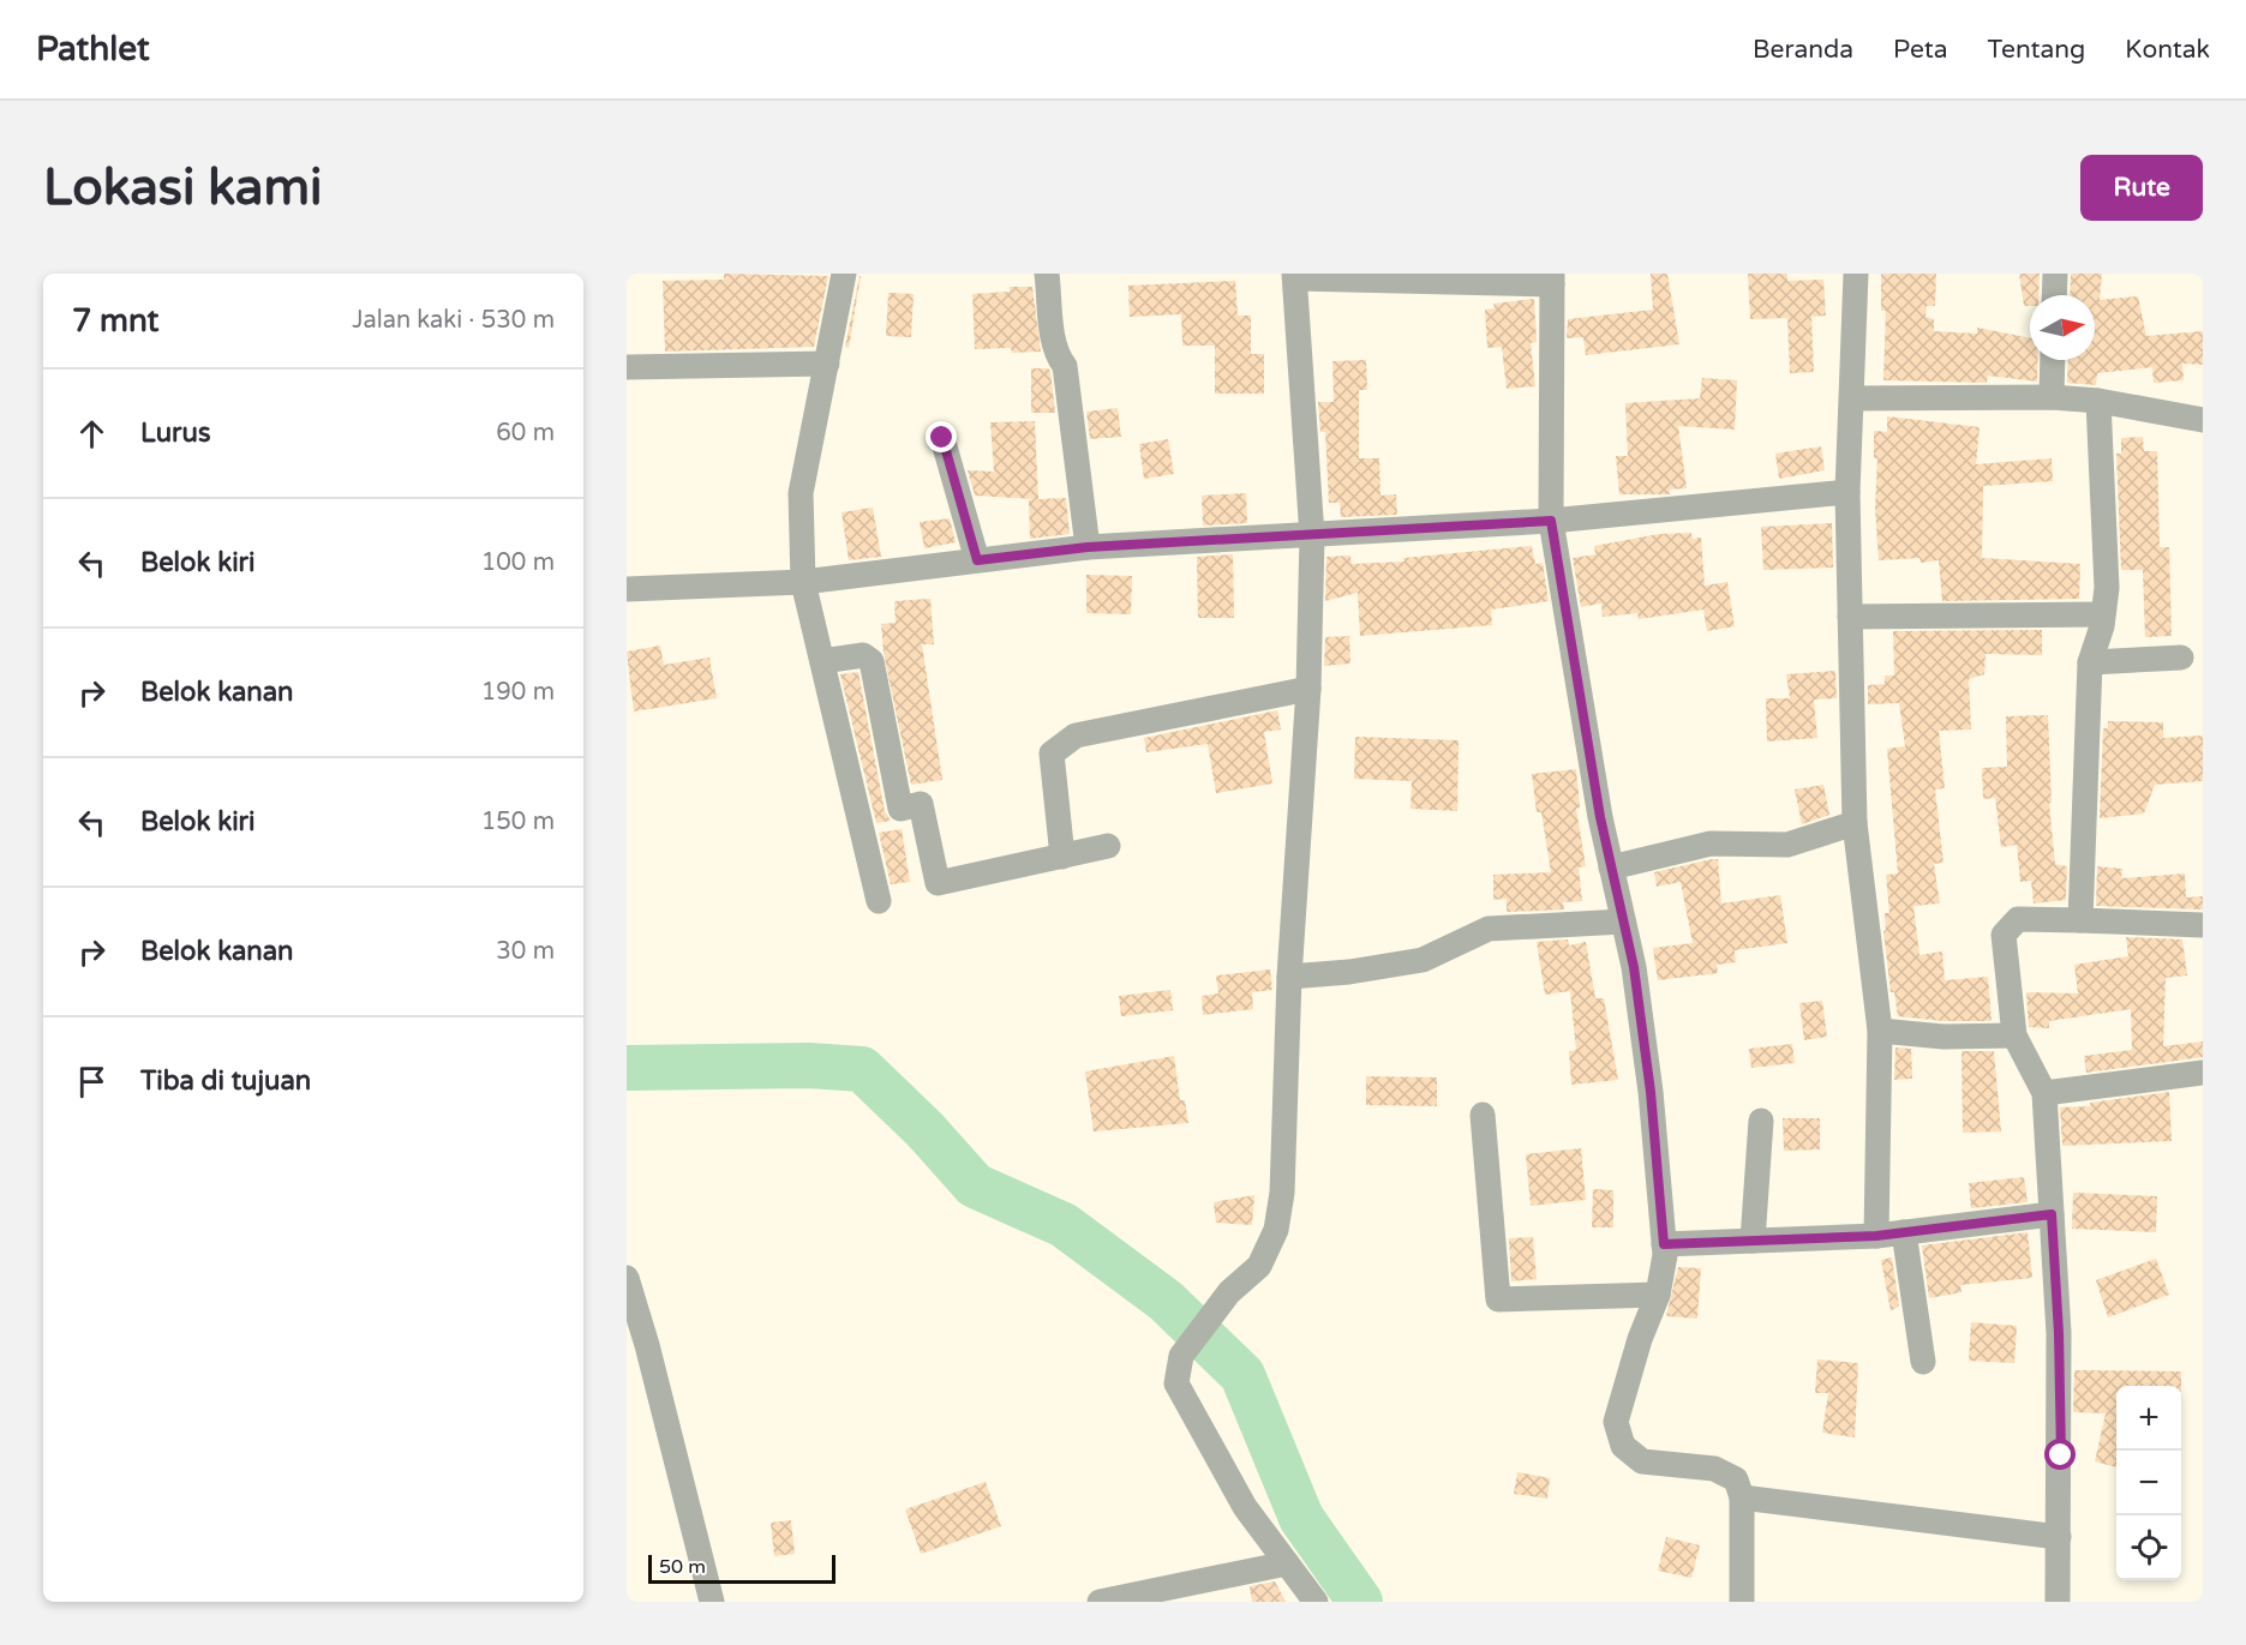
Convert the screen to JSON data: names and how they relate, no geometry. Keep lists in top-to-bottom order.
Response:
{
  "scale_bar": "50 m",
  "north": "right",
  "page": {
    "header": "Pathlet",
    "nav": [
      "Beranda",
      "Peta",
      "Tentang",
      "Kontak"
    ],
    "buttons": "Rute",
    "title": "Lokasi kami",
    "heading": ["7 mnt", "Jalan kaki · 530 m"],
    "list": [
      ["Lurus", "60 m"],
      ["Belok kiri", "100 m"],
      ["Belok kanan", "190 m"],
      ["Belok kiri", "150 m"],
      ["Belok kanan", "30 m"],
      "Tiba di tujuan"
    ],
    "map_buttons": ["+", "−"],
    "scale": "50 m"
  }
}
